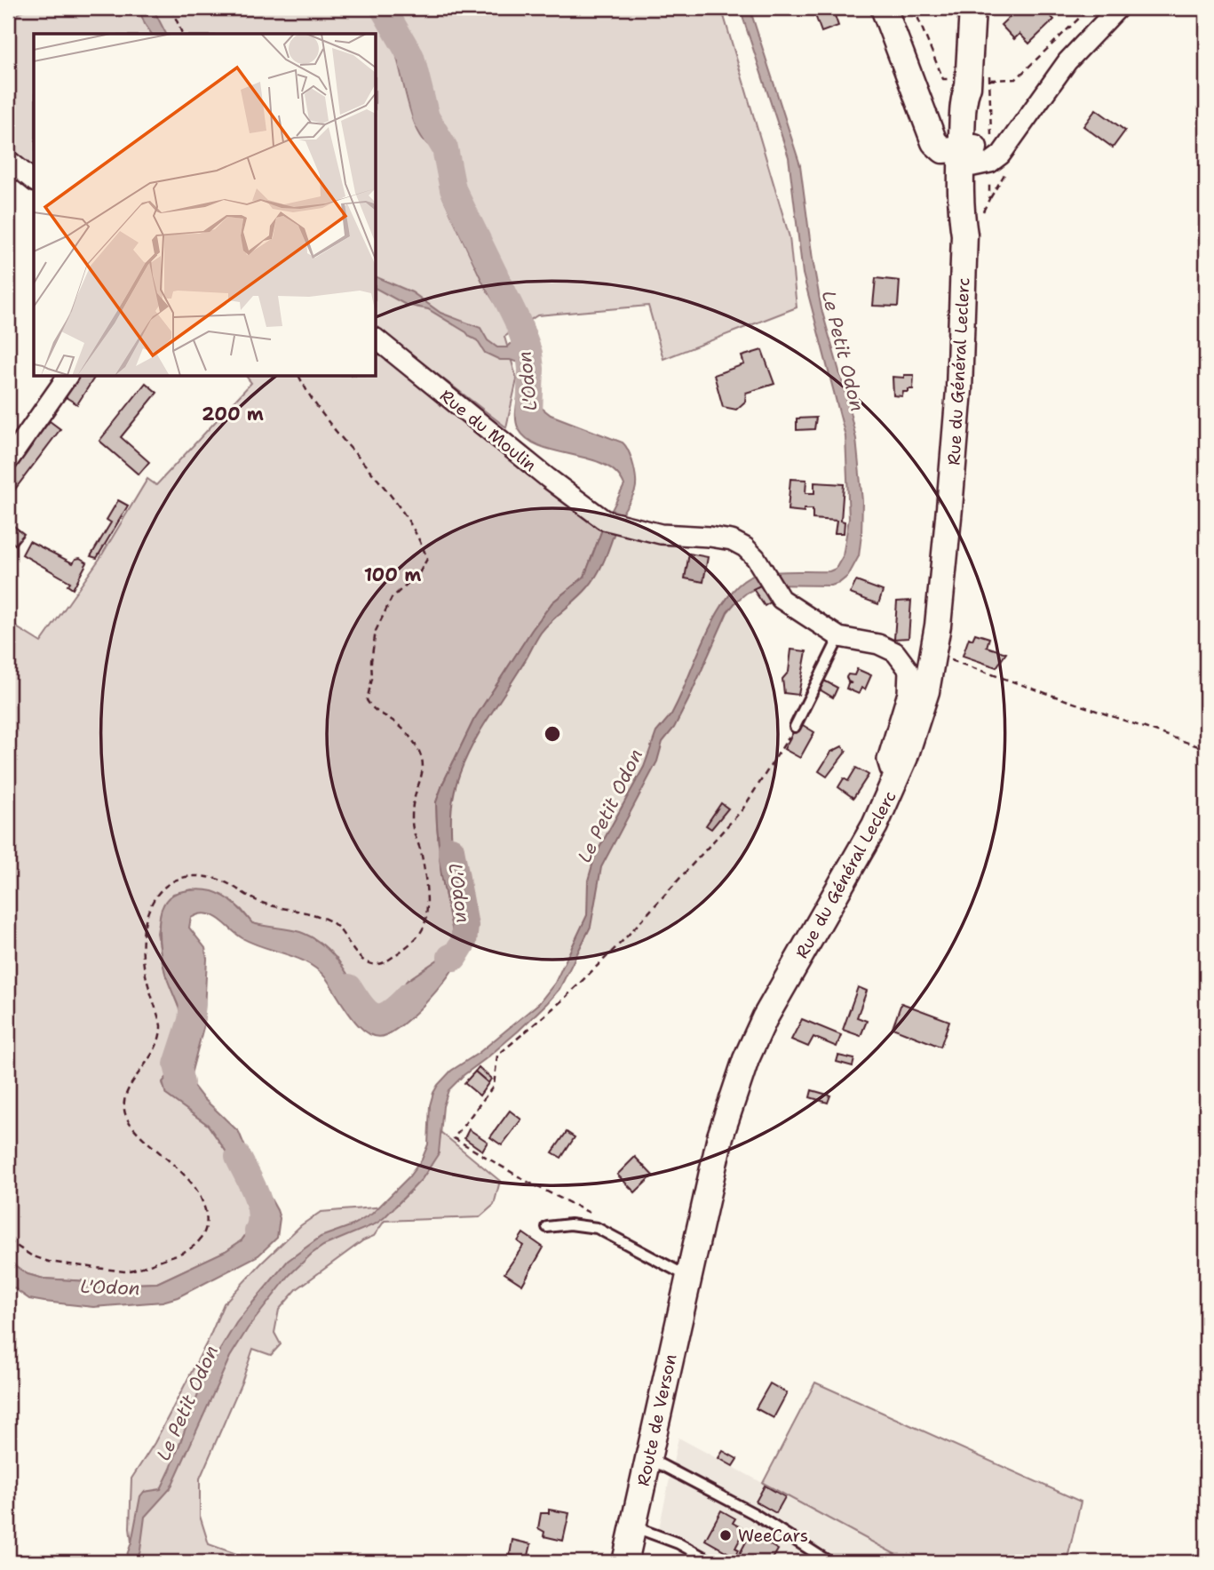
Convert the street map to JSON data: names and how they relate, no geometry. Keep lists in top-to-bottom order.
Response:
{
  "streets": {
    "main road": ["Rue du Général Leclerc", "Route de Verson"],
    "street": ["Rue du Moulin"]
  },
  "crossings": [
    ["Rue du Général Leclerc", "Route de Verson"]
  ],
  "water": ["Le Petit Odon", "L'Odon"],
  "places": ["WeeCars"],
  "rings": ["200 m", "100 m"]
}
